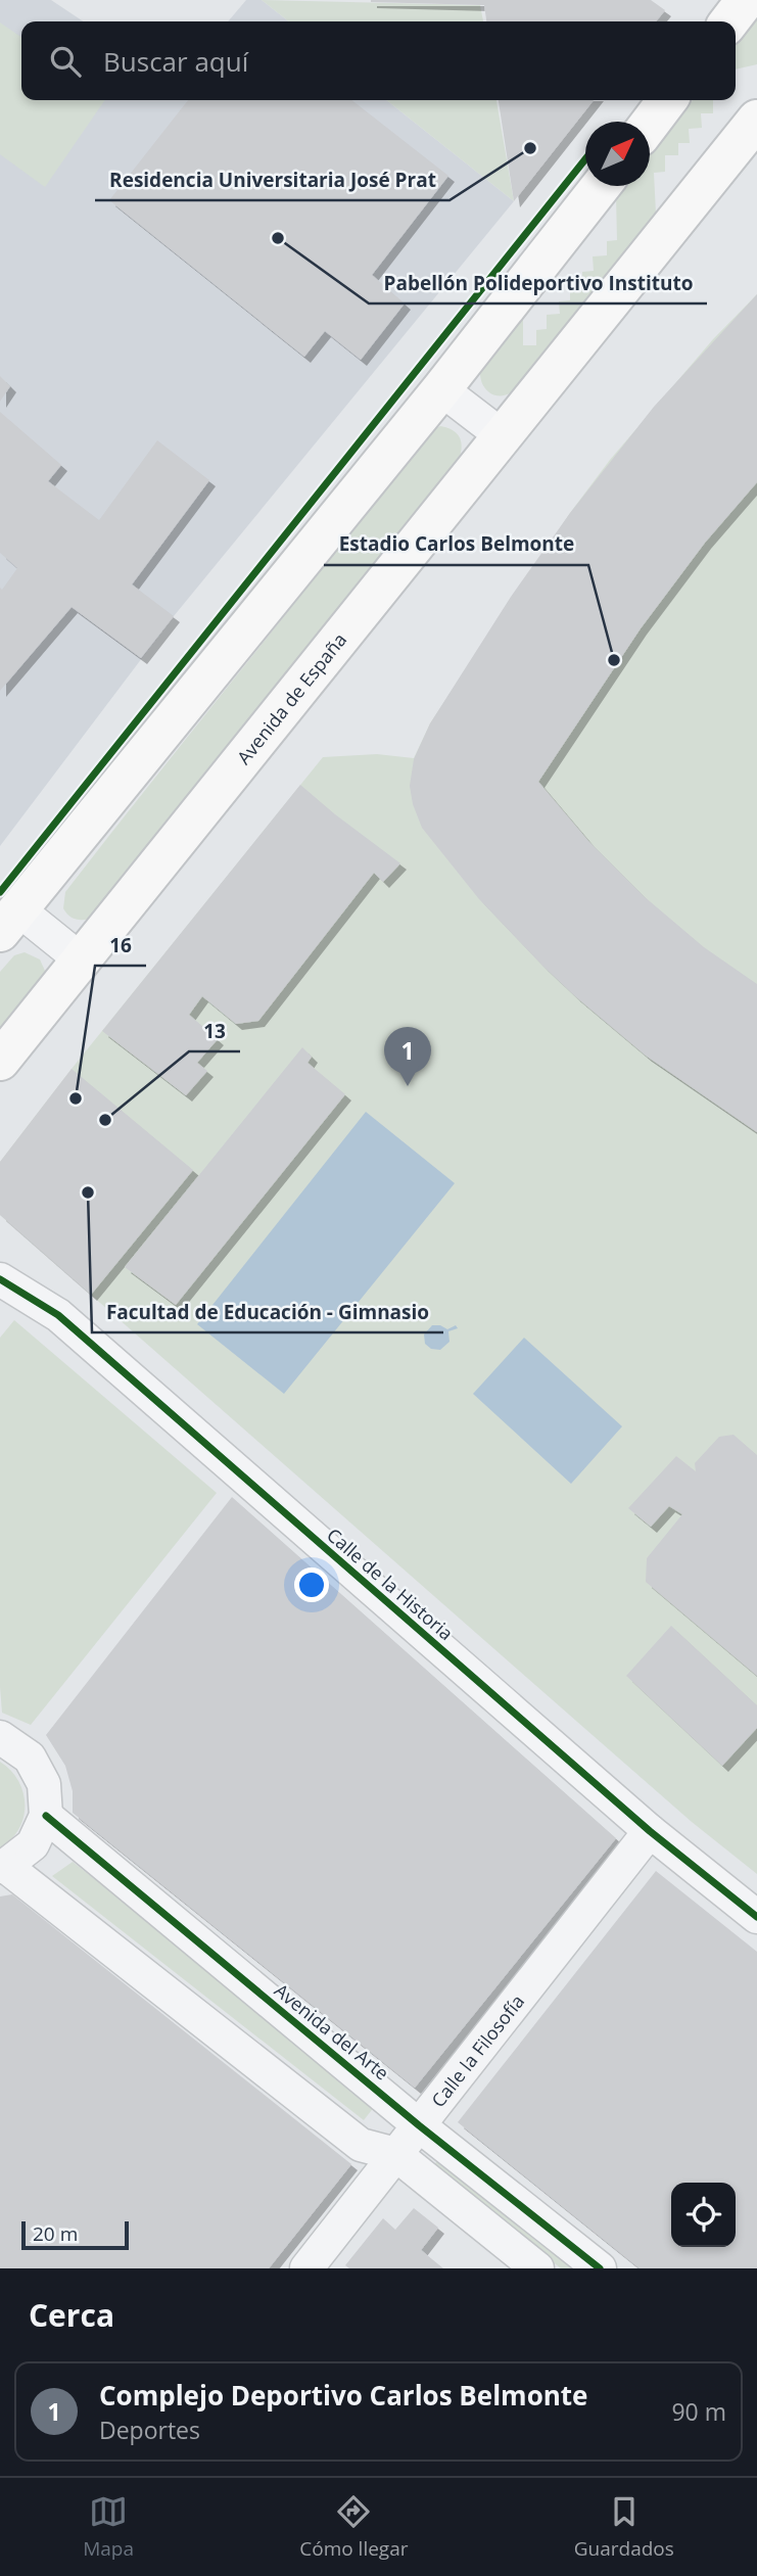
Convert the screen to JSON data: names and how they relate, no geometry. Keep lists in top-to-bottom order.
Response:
{
  "streets": {
    "main road": ["Avenida de España"],
    "street": ["Calle de la Historia", "Avenida del Arte", "Calle la Filosofía"]
  },
  "crossings": [
    ["Calle de la Historia", "Calle la Filosofía"],
    ["Avenida del Arte", "Calle la Filosofía"]
  ],
  "places": [
    "Residencia Universitaria José Prat",
    "Pabellón Polideportivo Instituto",
    "Estadio Carlos Belmonte",
    "16",
    "13",
    "Facultad de Educación - Gimnasio"
  ],
  "scale_bar": "20 m",
  "north": "top right",
  "page": {
    "search": "Buscar aquí",
    "pins": "1",
    "scale": "20 m",
    "heading": "Cerca",
    "list": [
      {
        "mark": "1",
        "name": "Complejo Deportivo Carlos Belmonte",
        "note": "Deportes",
        "value": "90 m"
      }
    ],
    "nav": ["Mapa", "Cómo llegar", "Guardados"]
  }
}
